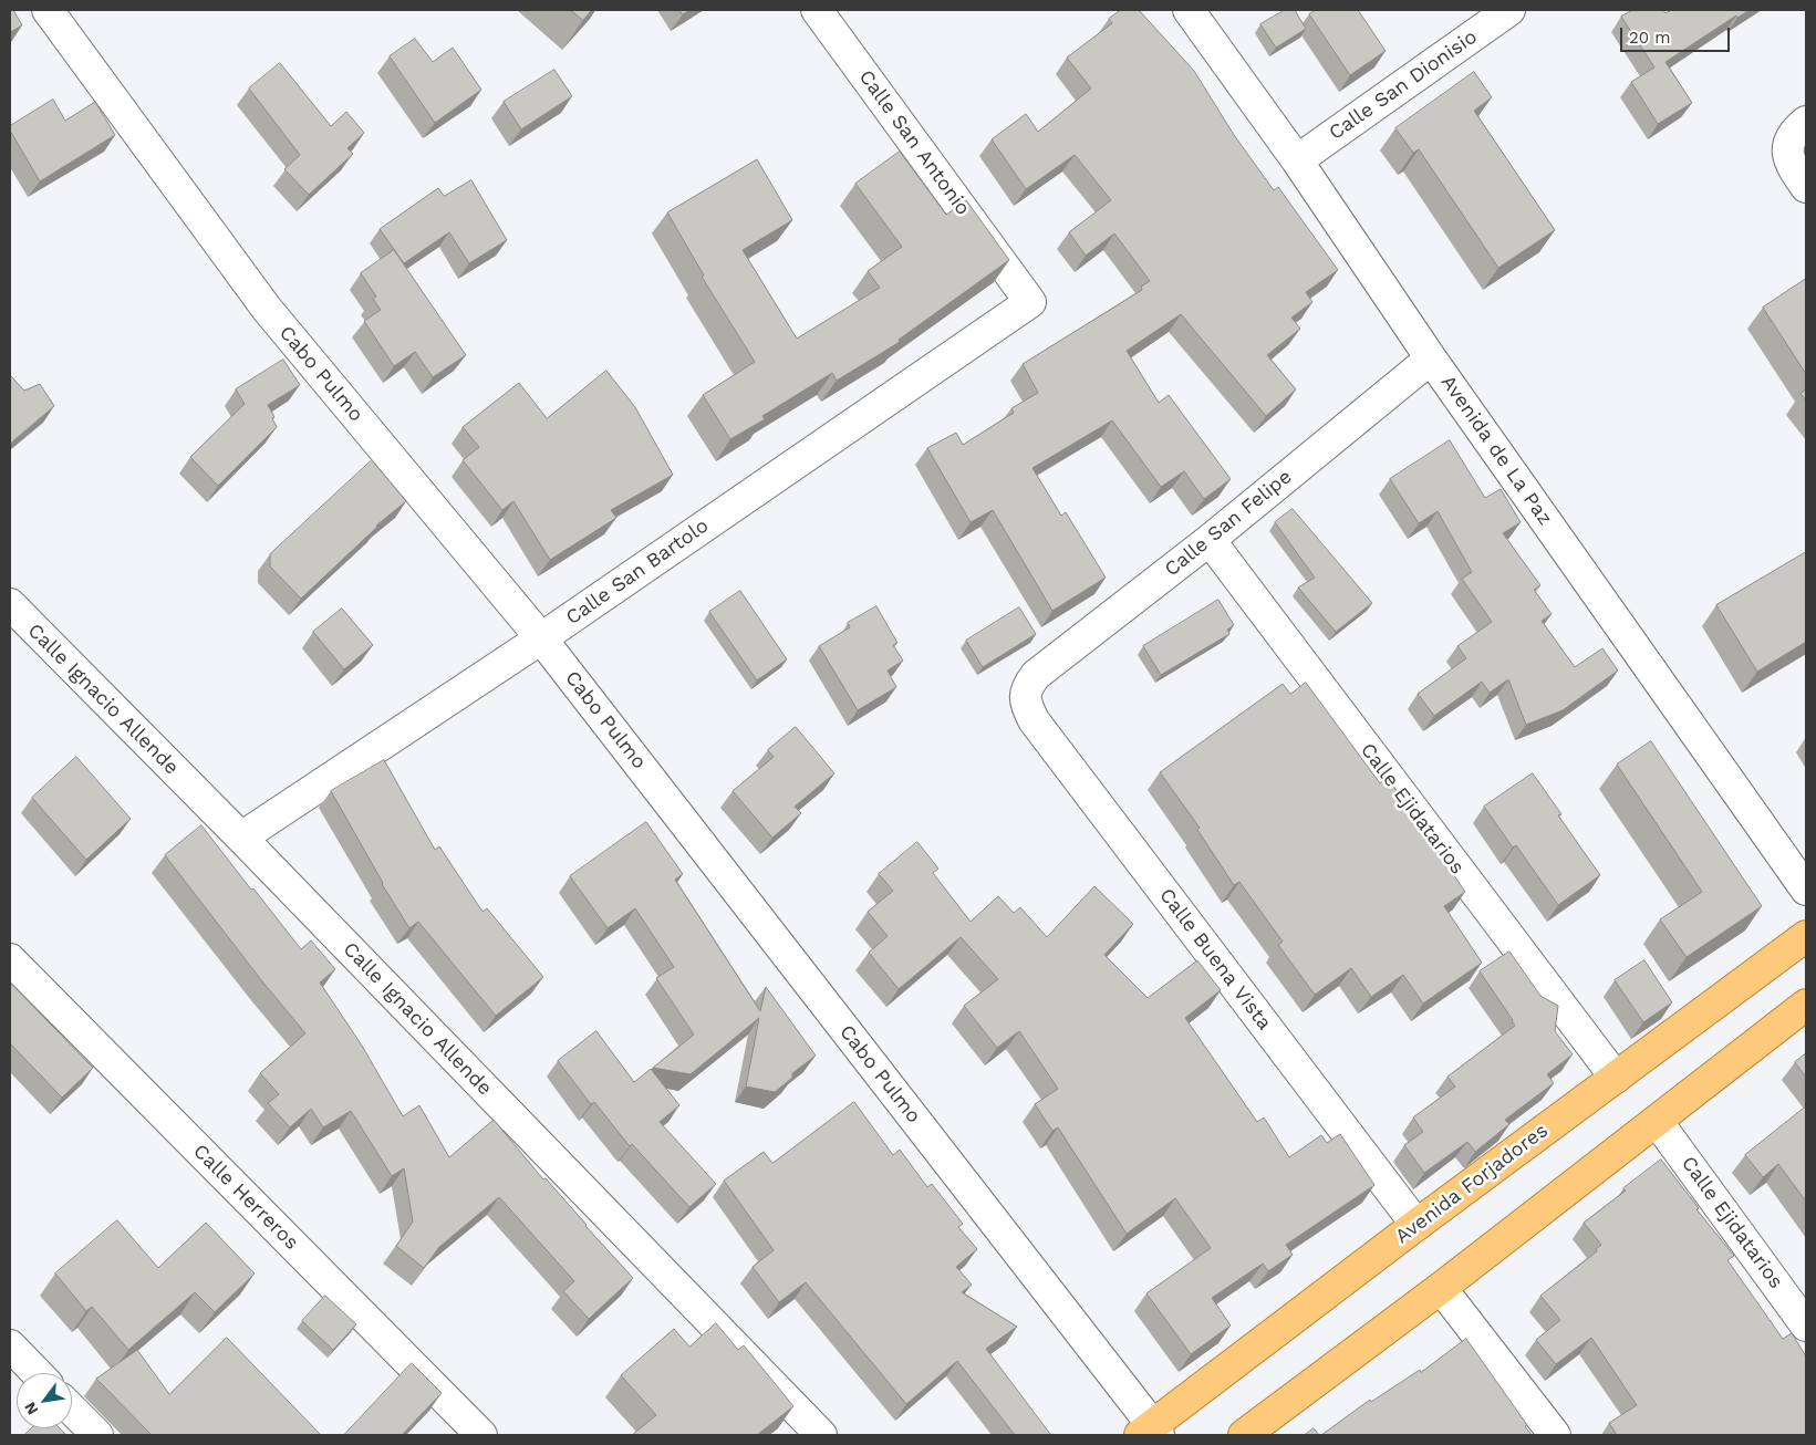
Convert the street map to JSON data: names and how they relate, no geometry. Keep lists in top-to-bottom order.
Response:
{
  "streets": {
    "main road": ["Avenida Forjadores"],
    "street": [
      "Calle San Dionisio",
      "Calle San Antonio",
      "Cabo Pulmo",
      "Avenida de La Paz",
      "Calle San Felipe",
      "Calle San Bartolo",
      "Calle Ignacio Allende",
      "Calle Ejidatarios",
      "Calle Buena Vista",
      "Calle Herreros"
    ]
  },
  "crossings": [
    ["Calle San Dionisio", "Avenida de La Paz"],
    ["Calle San Antonio", "Calle San Bartolo"],
    ["Cabo Pulmo", "Calle San Bartolo"],
    ["Cabo Pulmo", "Avenida Forjadores"],
    ["Avenida de La Paz", "Calle San Felipe"],
    ["Calle San Felipe", "Calle Ejidatarios"],
    ["Calle San Felipe", "Calle Buena Vista"],
    ["Calle San Bartolo", "Calle Ignacio Allende"],
    ["Calle Ejidatarios", "Avenida Forjadores"],
    ["Calle Buena Vista", "Avenida Forjadores"]
  ],
  "scale_bar": "20 m",
  "north": "bottom left"
}
